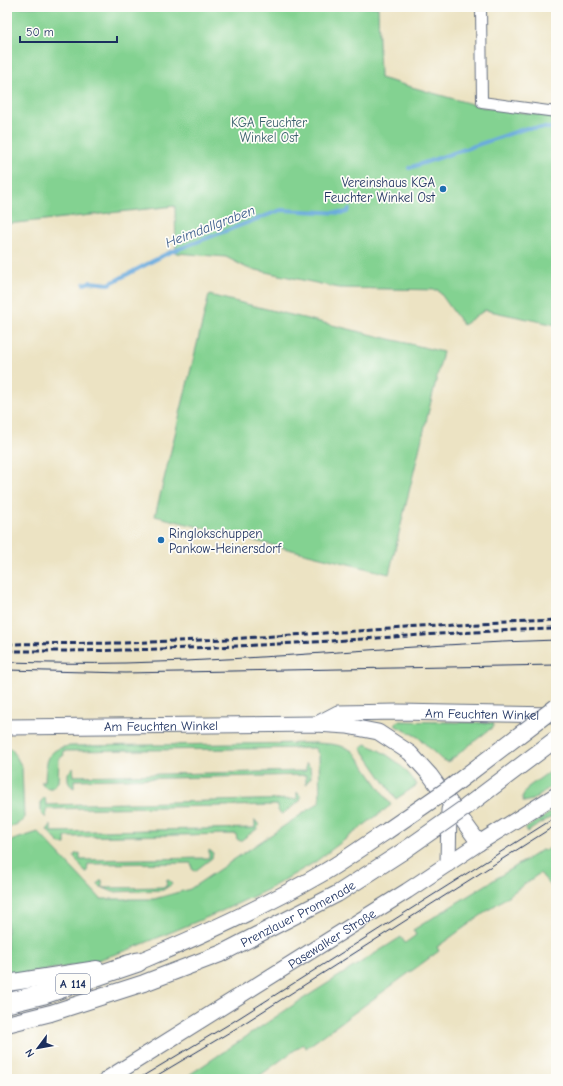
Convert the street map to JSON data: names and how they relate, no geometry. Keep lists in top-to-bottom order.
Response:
{
  "streets": {
    "highway": ["A 114"],
    "main road": ["Am Feuchten Winkel", "Prenzlauer Promenade", "Pasewalker Straße"]
  },
  "crossings": [
    ["Am Feuchten Winkel", "Pasewalker Straße"],
    ["Prenzlauer Promenade", "A 114"]
  ],
  "water": ["Heimdallgraben"],
  "parks": ["KGA Feuchter Winkel Ost"],
  "places": ["Vereinshaus KGA Feuchter Winkel Ost", "Ringlokschuppen Pankow-Heinersdorf"],
  "scale_bar": "50 m",
  "north": "bottom left"
}
